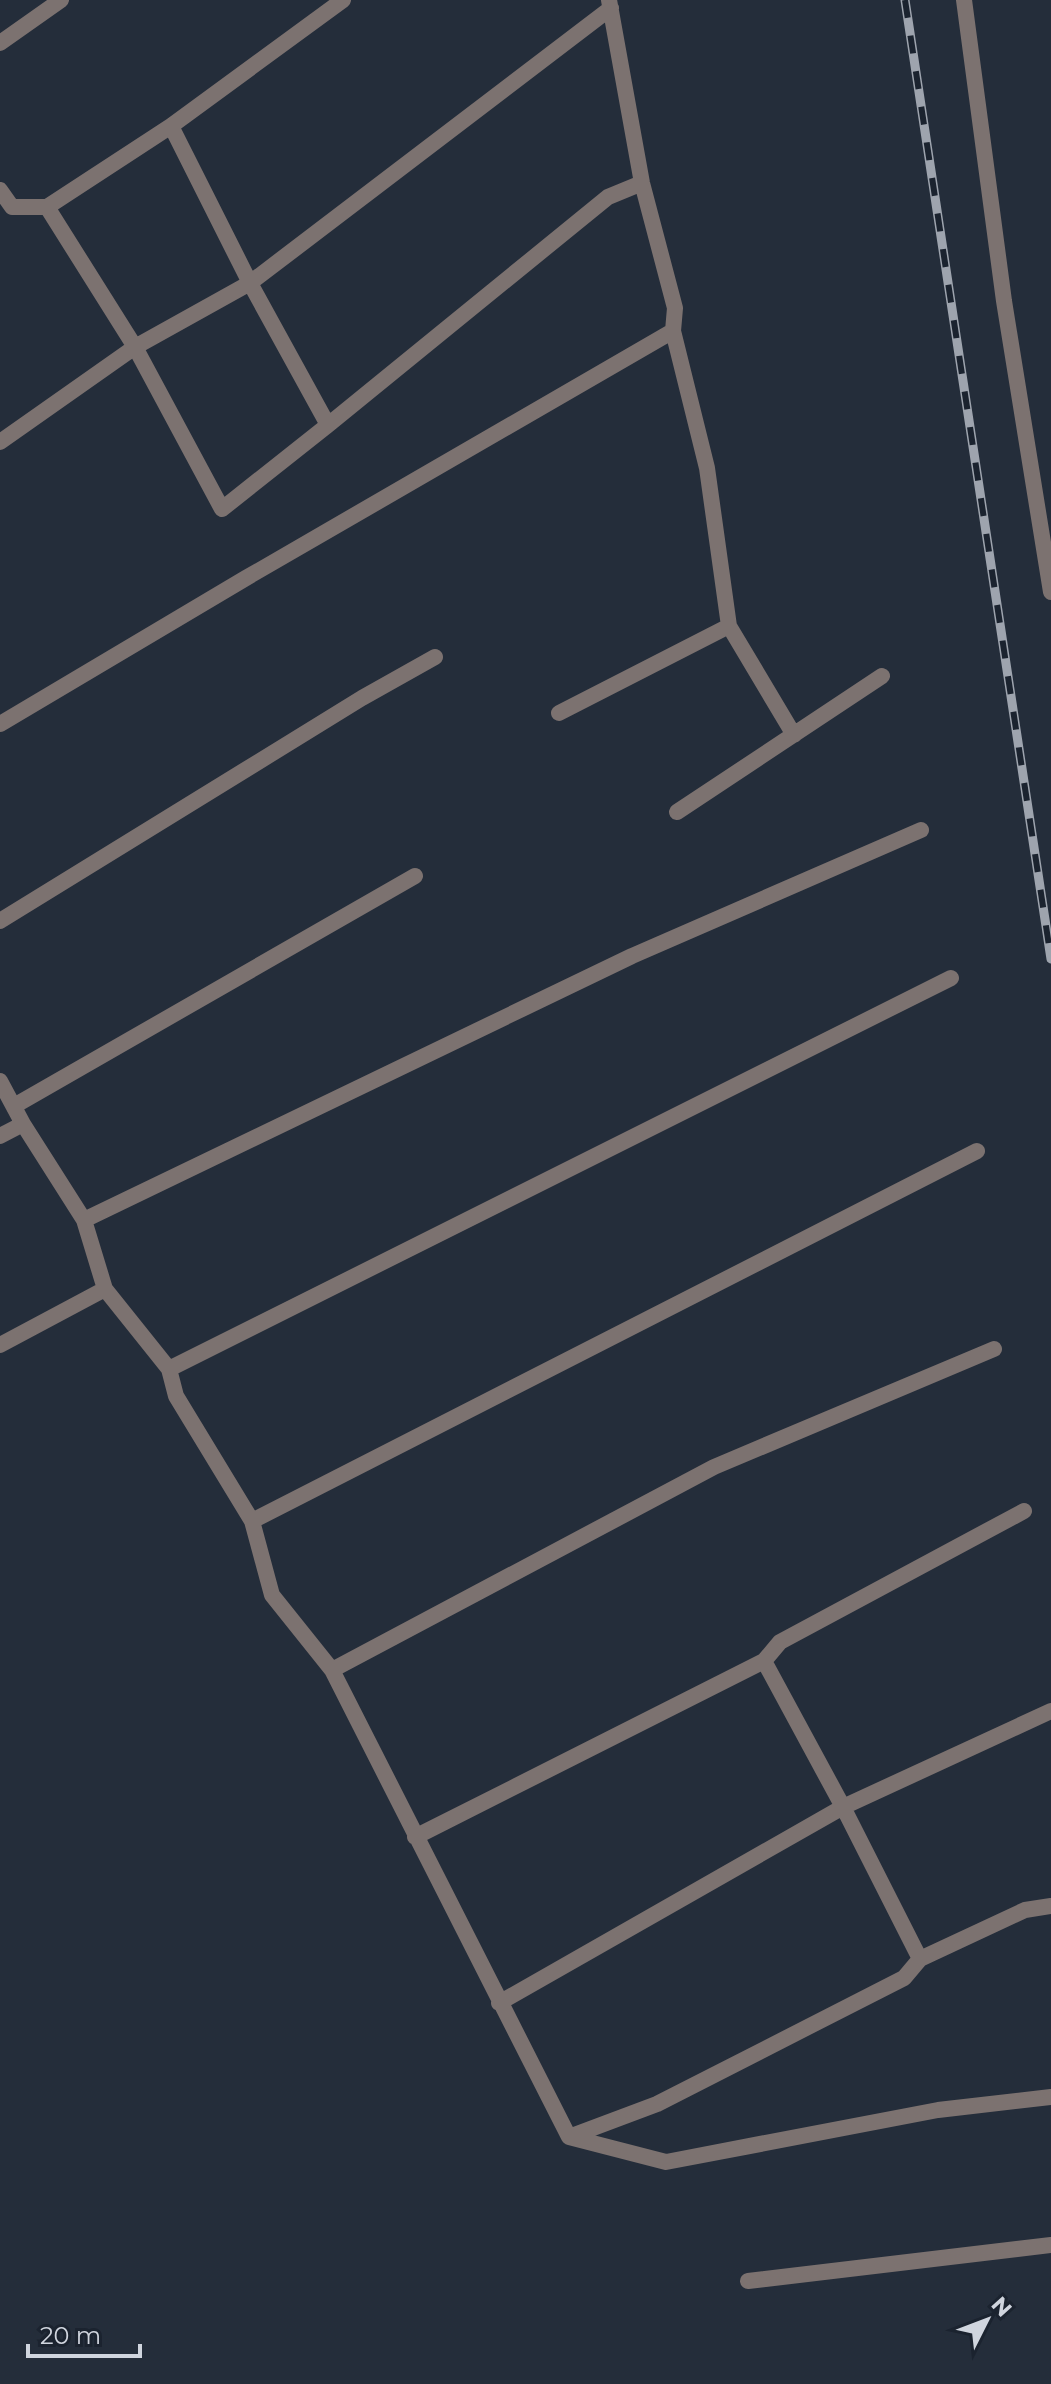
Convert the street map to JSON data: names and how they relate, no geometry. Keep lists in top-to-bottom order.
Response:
{
  "scale_bar": "20 m",
  "north": "top right"
}
